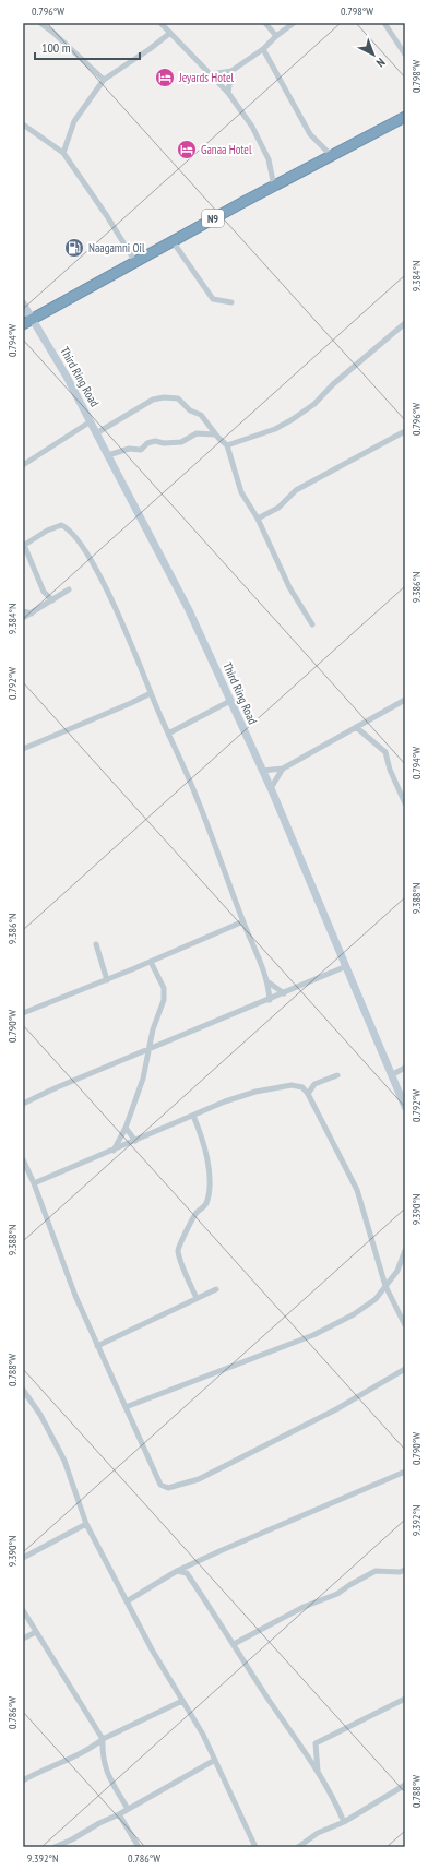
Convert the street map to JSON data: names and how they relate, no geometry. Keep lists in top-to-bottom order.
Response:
{
  "streets": {
    "highway": ["N9"],
    "street": ["Third Ring Road"]
  },
  "crossings": [
    ["N9", "Third Ring Road"]
  ],
  "places": {
    "hotel": ["Jeyards Hotel", "Ganaa Hotel"],
    "fuel station": ["Naagamni Oil"]
  },
  "scale_bar": "100 m",
  "north": "bottom right",
  "coordinates": [
    "0.796°W",
    "0.798°W",
    "9.384°N",
    "0.794°W",
    "9.386°N",
    "0.792°W",
    "9.388°N",
    "0.790°W",
    "9.390°N",
    "0.788°W",
    "9.392°N",
    "0.786°W"
  ]
}
